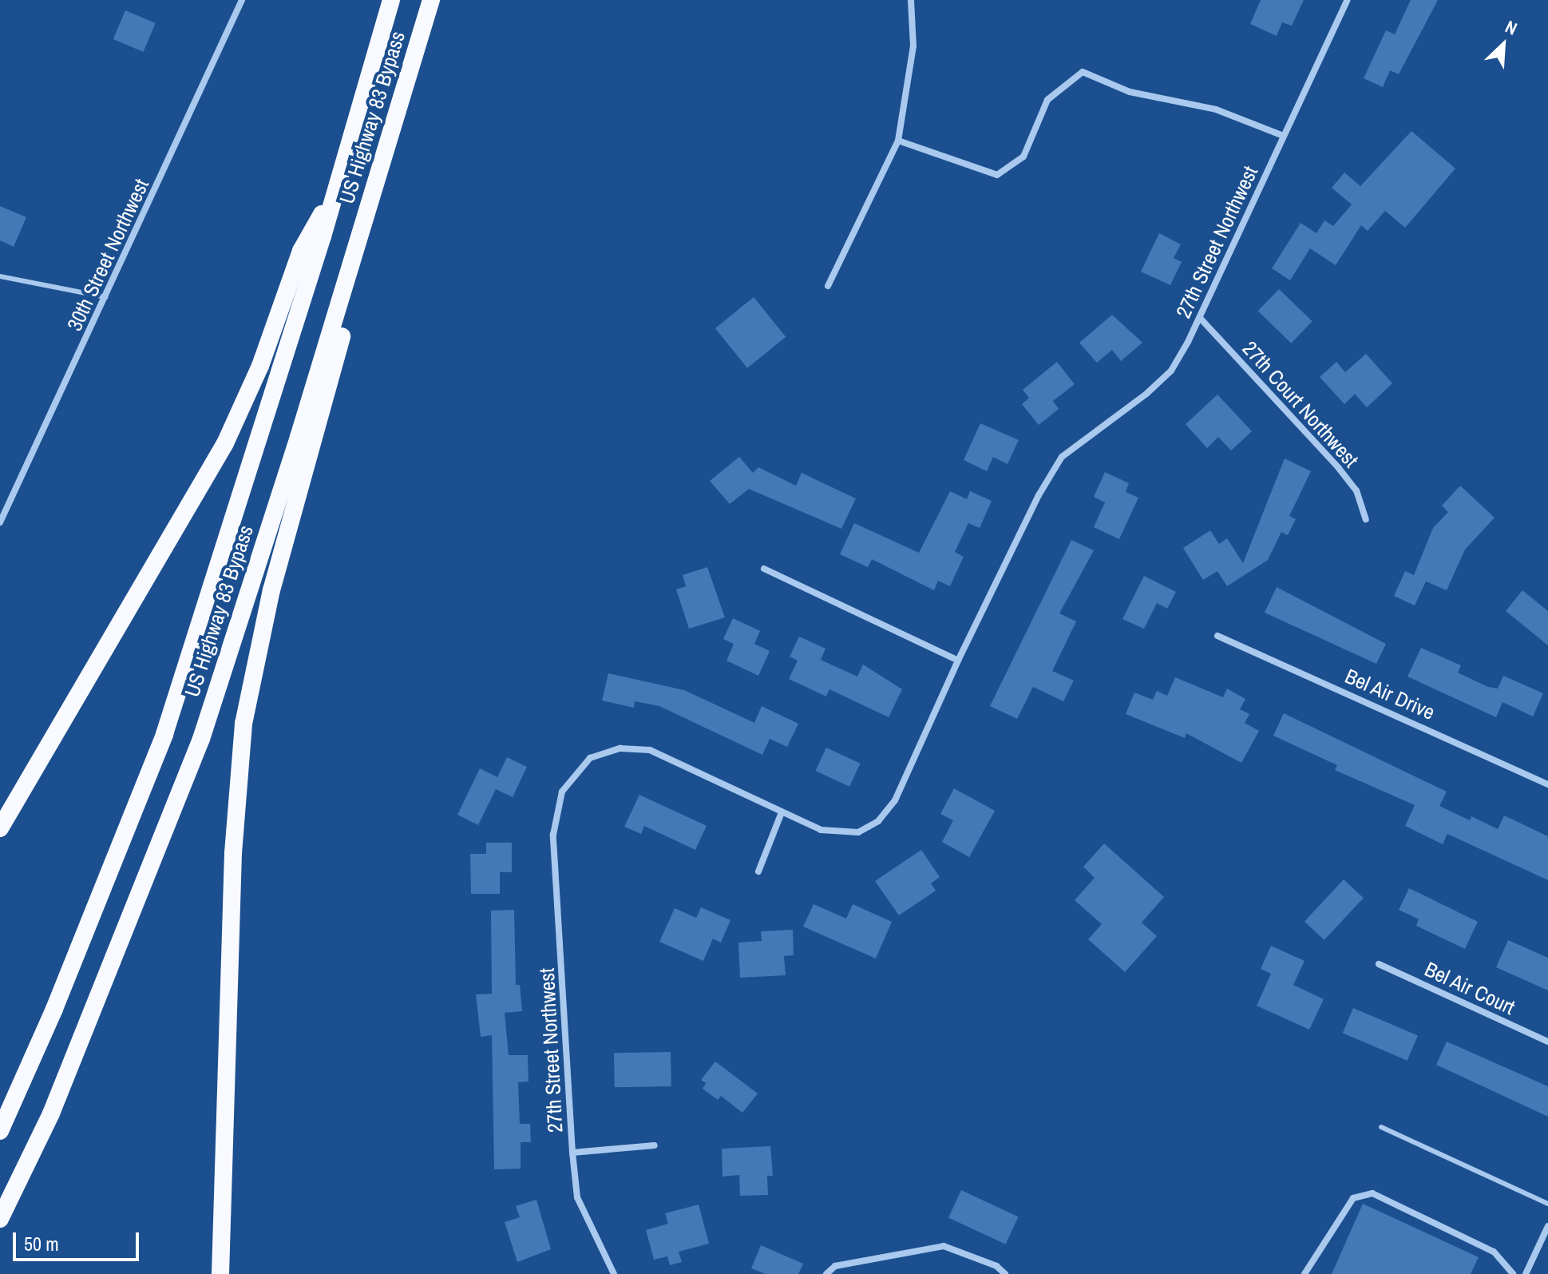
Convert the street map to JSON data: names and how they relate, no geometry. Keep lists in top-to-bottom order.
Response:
{
  "streets": {
    "highway": ["US Highway 83 Bypass"],
    "street": [
      "27th Street Northwest",
      "30th Street Northwest",
      "27th Court Northwest",
      "Bel Air Drive",
      "Bel Air Court"
    ]
  },
  "crossings": [
    ["27th Street Northwest", "27th Court Northwest"]
  ],
  "scale_bar": "50 m",
  "north": "top right"
}
